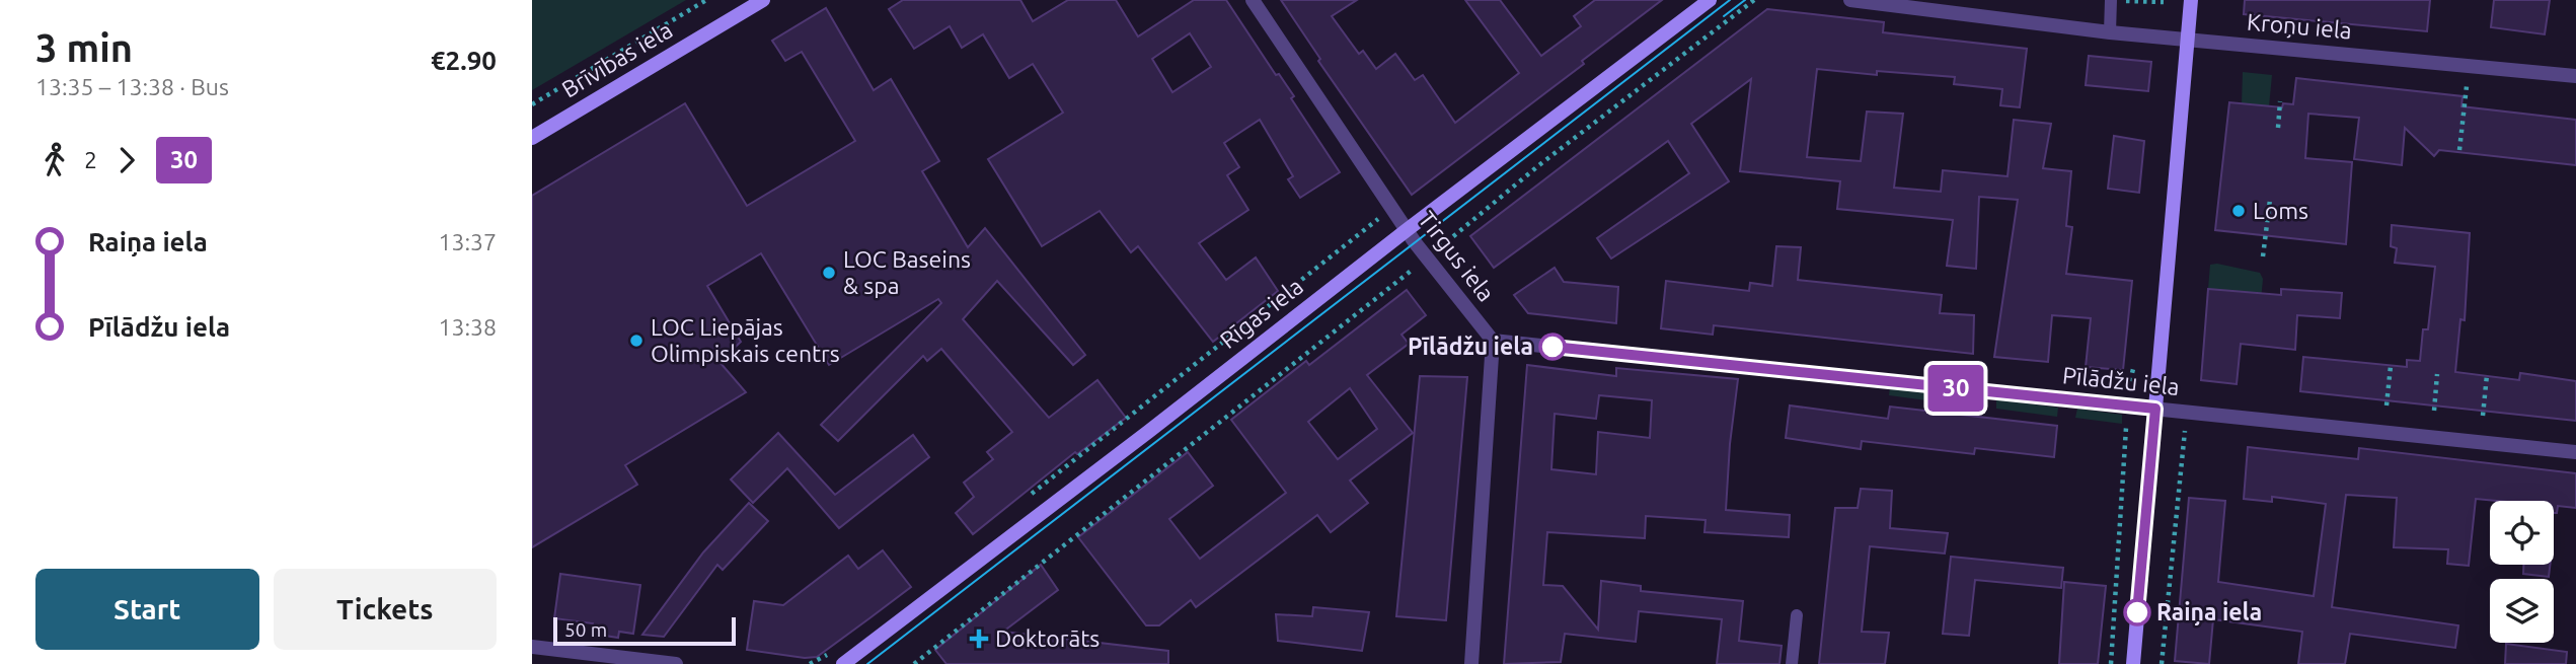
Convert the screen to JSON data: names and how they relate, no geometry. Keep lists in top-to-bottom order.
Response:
{
  "streets": {
    "street": [
      "Kroņu iela",
      "Brīvības iela",
      "Tirgus iela",
      "Rīgas iela",
      "Pīlādžu iela"
    ]
  },
  "crossings": [
    ["Tirgus iela", "Rīgas iela"],
    ["Tirgus iela", "Pīlādžu iela"]
  ],
  "places": {
    "other": [
      "Loms",
      "LOC Baseins & spa",
      "LOC Liepājas Olimpiskais centrs",
      "Pīlādžu iela",
      "Raiņa iela"
    ],
    "health": ["Doktorāts"]
  },
  "lines": ["bus line 30"],
  "scale_bar": "50 m",
  "page": {
    "heading": ["3 min", "13:35 – 13:38 · Bus", "€2.90"],
    "on_map": "30",
    "legs": ["2", "30"],
    "list": [
      {
        "name": "Raiņa iela",
        "value": "13:37"
      },
      {
        "name": "Pīlādžu iela",
        "value": "13:38"
      }
    ],
    "buttons": ["Start", "Tickets"],
    "scale": "50 m"
  }
}
